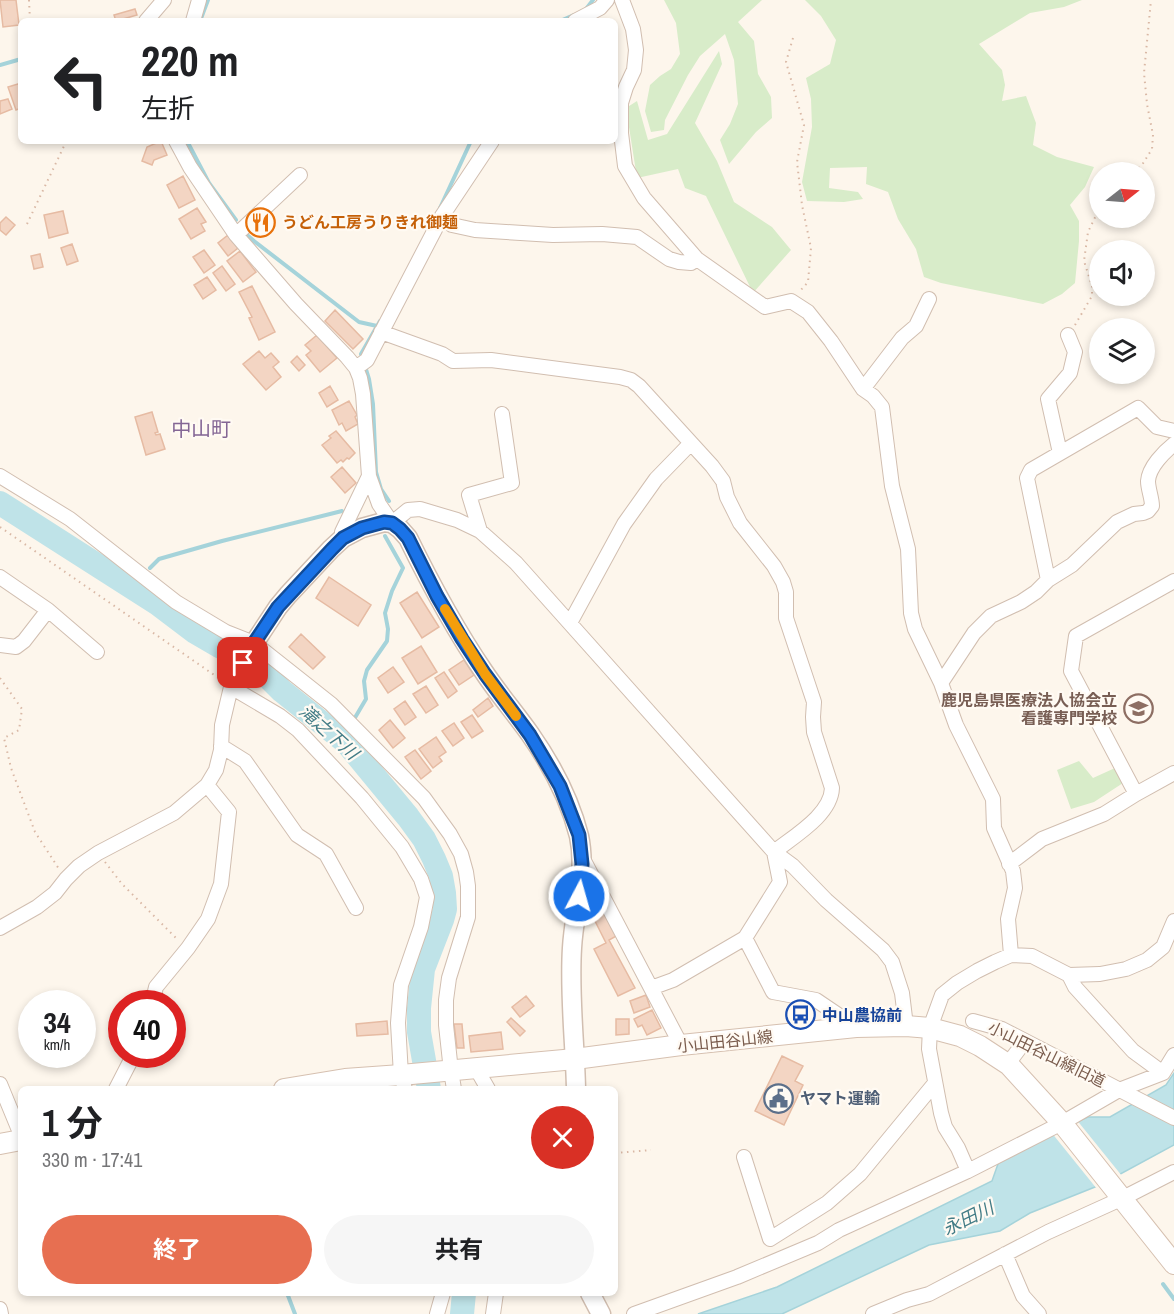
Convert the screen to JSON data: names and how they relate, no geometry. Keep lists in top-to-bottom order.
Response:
{
  "streets": {
    "main road": ["小山田谷山線"],
    "street": ["小山田谷山線旧道"]
  },
  "districts": ["中山町"],
  "water": ["滝之下川", "永田川"],
  "places": {
    "restaurant": ["うどん工房うりきれ御麺"],
    "school or university": ["鹿児島県医療法人協会立 看護専門学校"],
    "bus stop": ["中山農協前"],
    "public building": ["ヤマト運輸"]
  },
  "north": "right",
  "page": {
    "turn": ["220 m", "左折"],
    "speed": "34 km/h",
    "limit": "40",
    "heading": ["1 分", "330 m · 17:41"],
    "buttons": ["終了", "共有"]
  }
}
